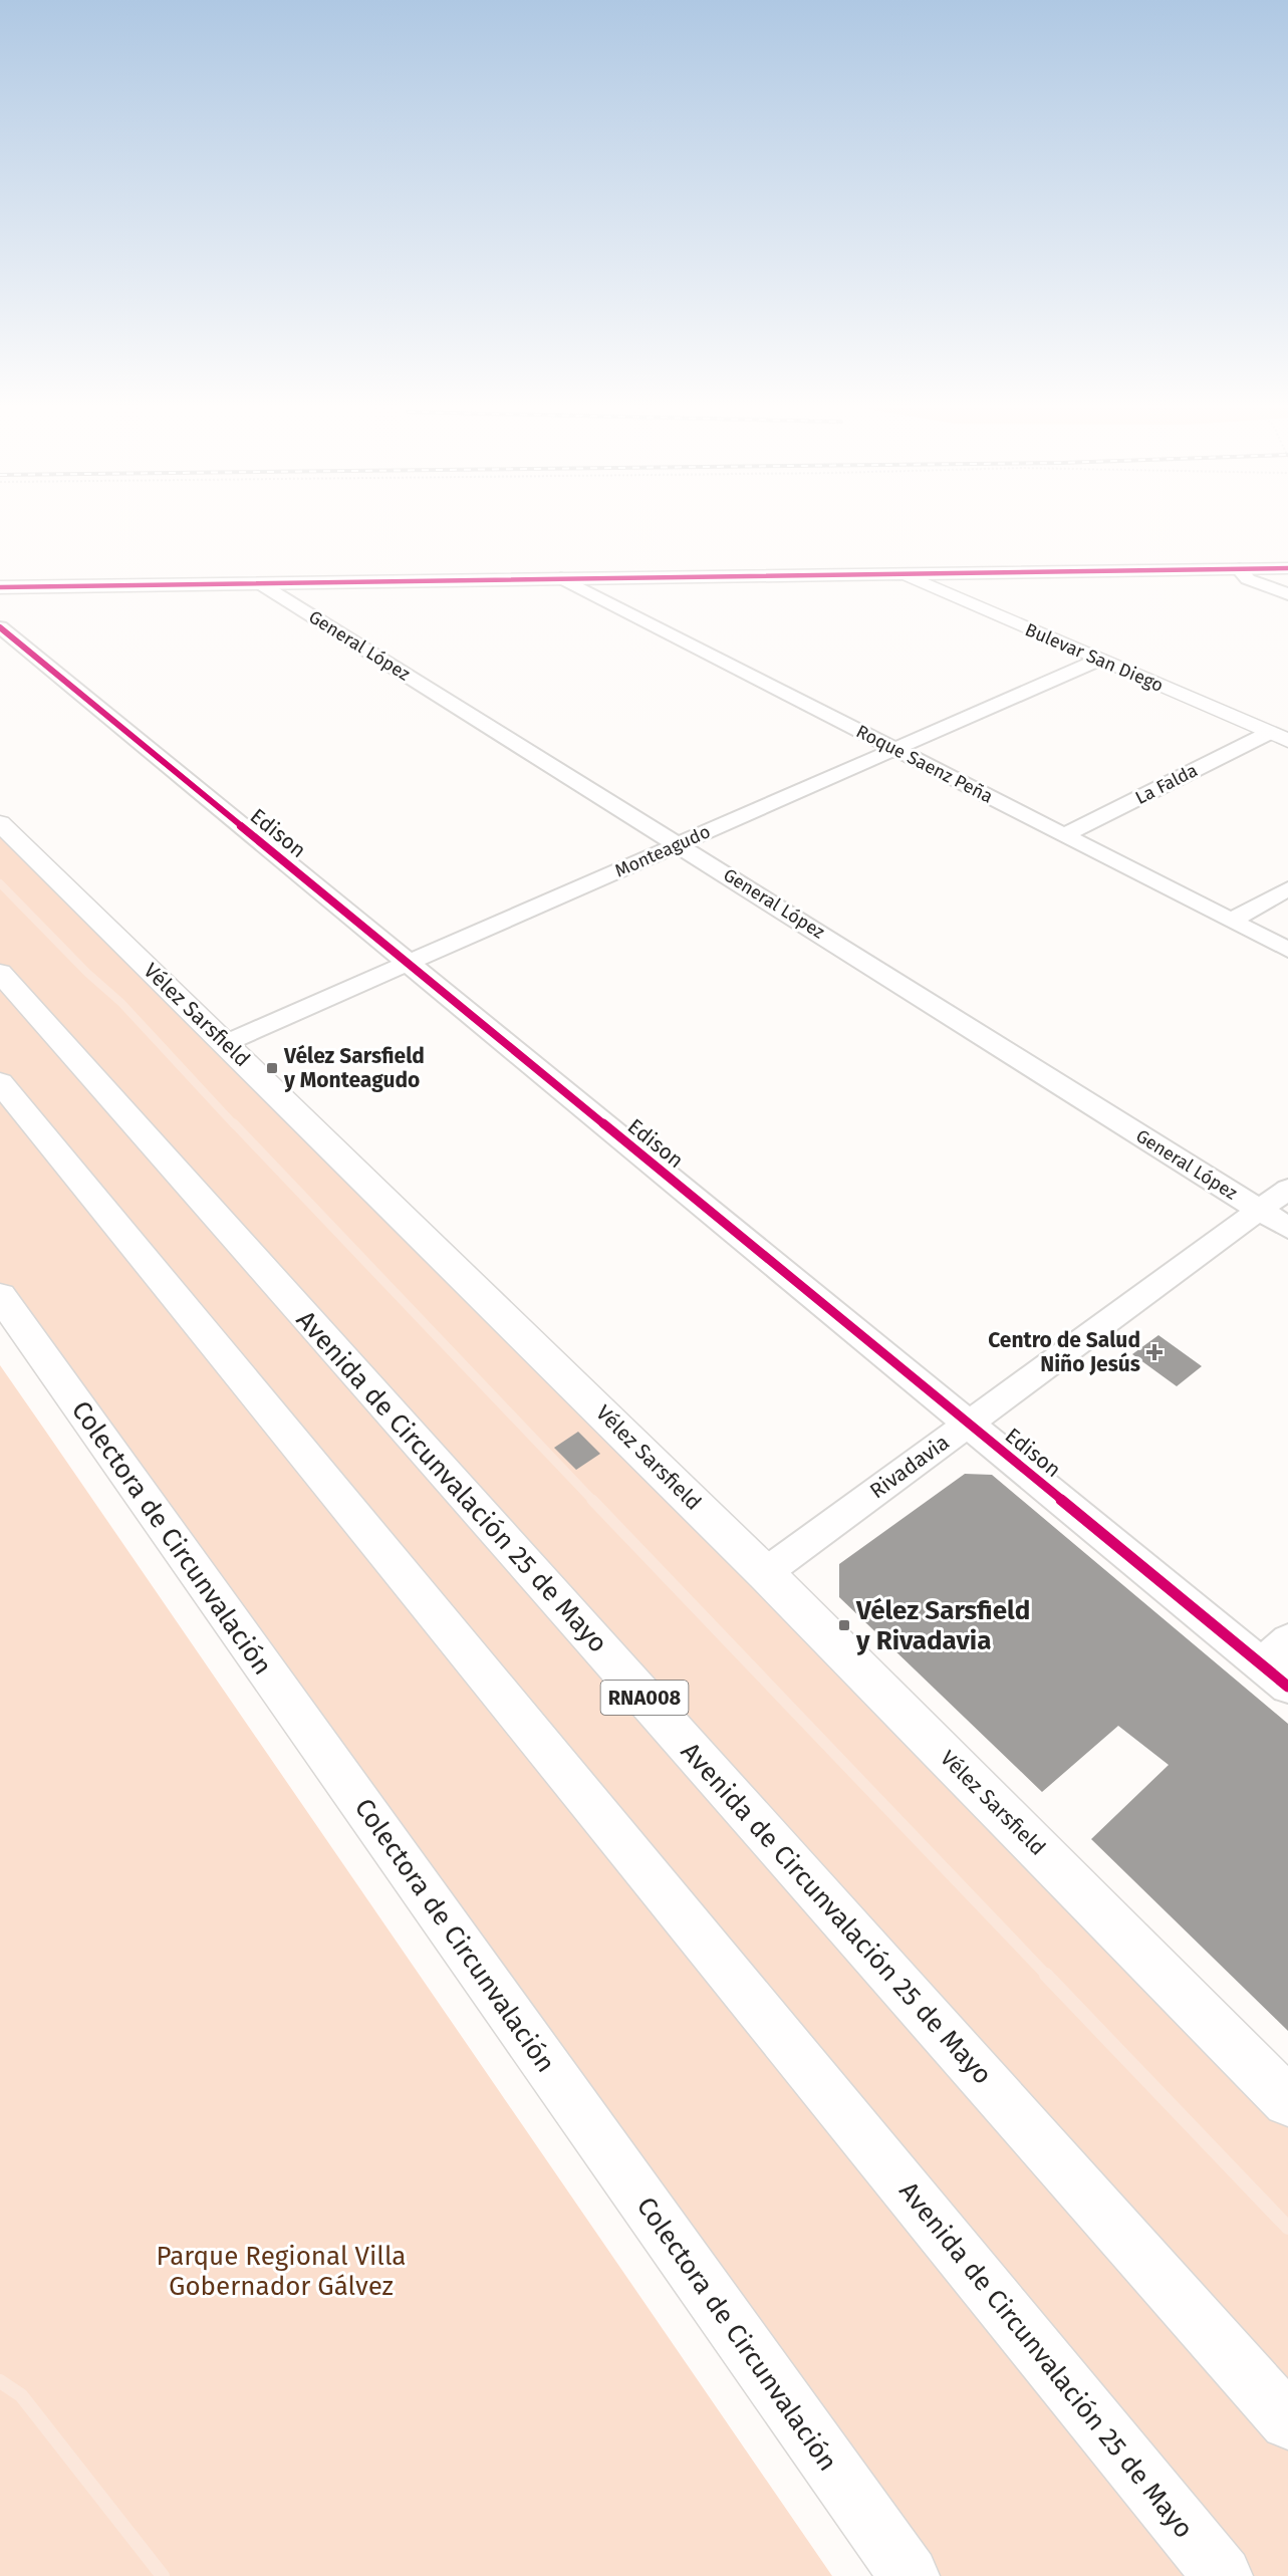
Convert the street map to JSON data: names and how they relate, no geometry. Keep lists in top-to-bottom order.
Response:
{
  "streets": {
    "main road": [
      "Bulevar San Diego",
      "Vélez Sarsfield",
      "Avenida de Circunvalación 25 de Mayo",
      "Colectora de Circunvalación",
      "RNA008"
    ],
    "street": [
      "General López",
      "Roque Saenz Peña",
      "La Falda",
      "Edison",
      "Monteagudo",
      "Rivadavia"
    ]
  },
  "crossings": [
    ["General López", "Monteagudo"],
    ["General López", "Rivadavia"],
    ["Bulevar San Diego", "La Falda"],
    ["Bulevar San Diego", "Monteagudo"],
    ["Roque Saenz Peña", "La Falda"],
    ["Roque Saenz Peña", "Monteagudo"],
    ["Edison", "Monteagudo"],
    ["Edison", "Rivadavia"],
    ["Monteagudo", "Vélez Sarsfield"],
    ["Vélez Sarsfield", "Rivadavia"]
  ],
  "parks": ["Parque Regional Villa Gobernador Gálvez"],
  "places": {
    "transit": ["Vélez Sarsfield y Monteagudo", "Vélez Sarsfield y Rivadavia"],
    "health": ["Centro de Salud Niño Jesús"]
  }
}
